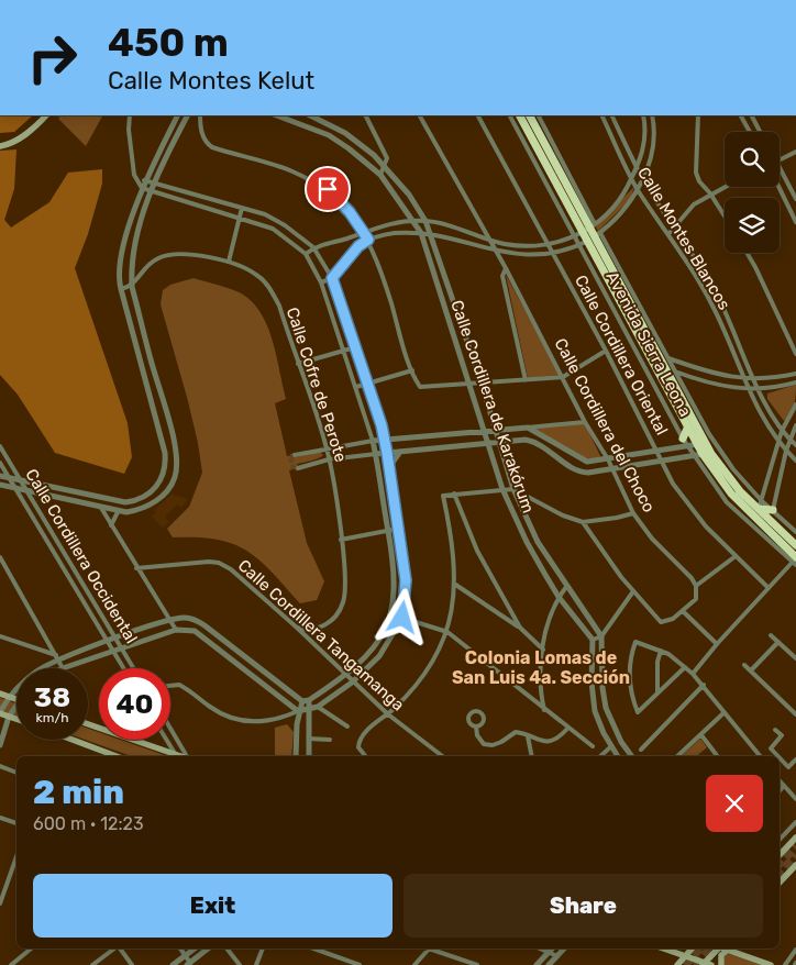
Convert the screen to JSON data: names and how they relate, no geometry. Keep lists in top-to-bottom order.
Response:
{
  "streets": {
    "highway": ["Avenida Sierra Leona"],
    "street": [
      "Calle Montes Blancos",
      "Calle Cordillera Oriental",
      "Calle Cofre de Perote",
      "Calle Cordillera de Karakórum",
      "Calle Cordillera del Choco",
      "Calle Cordillera Occidental",
      "Calle Cordillera Tangamanga"
    ]
  },
  "crossings": [
    ["Calle Cofre de Perote", "Calle Cordillera Tangamanga"]
  ],
  "districts": ["Colonia Lomas de San Luis 4a. Sección"],
  "page": {
    "turn": ["450 m", "Calle Montes Kelut"],
    "speed": "38 km/h",
    "limit": "40",
    "heading": ["2 min", "600 m · 12:23"],
    "buttons": ["Exit", "Share"]
  }
}
